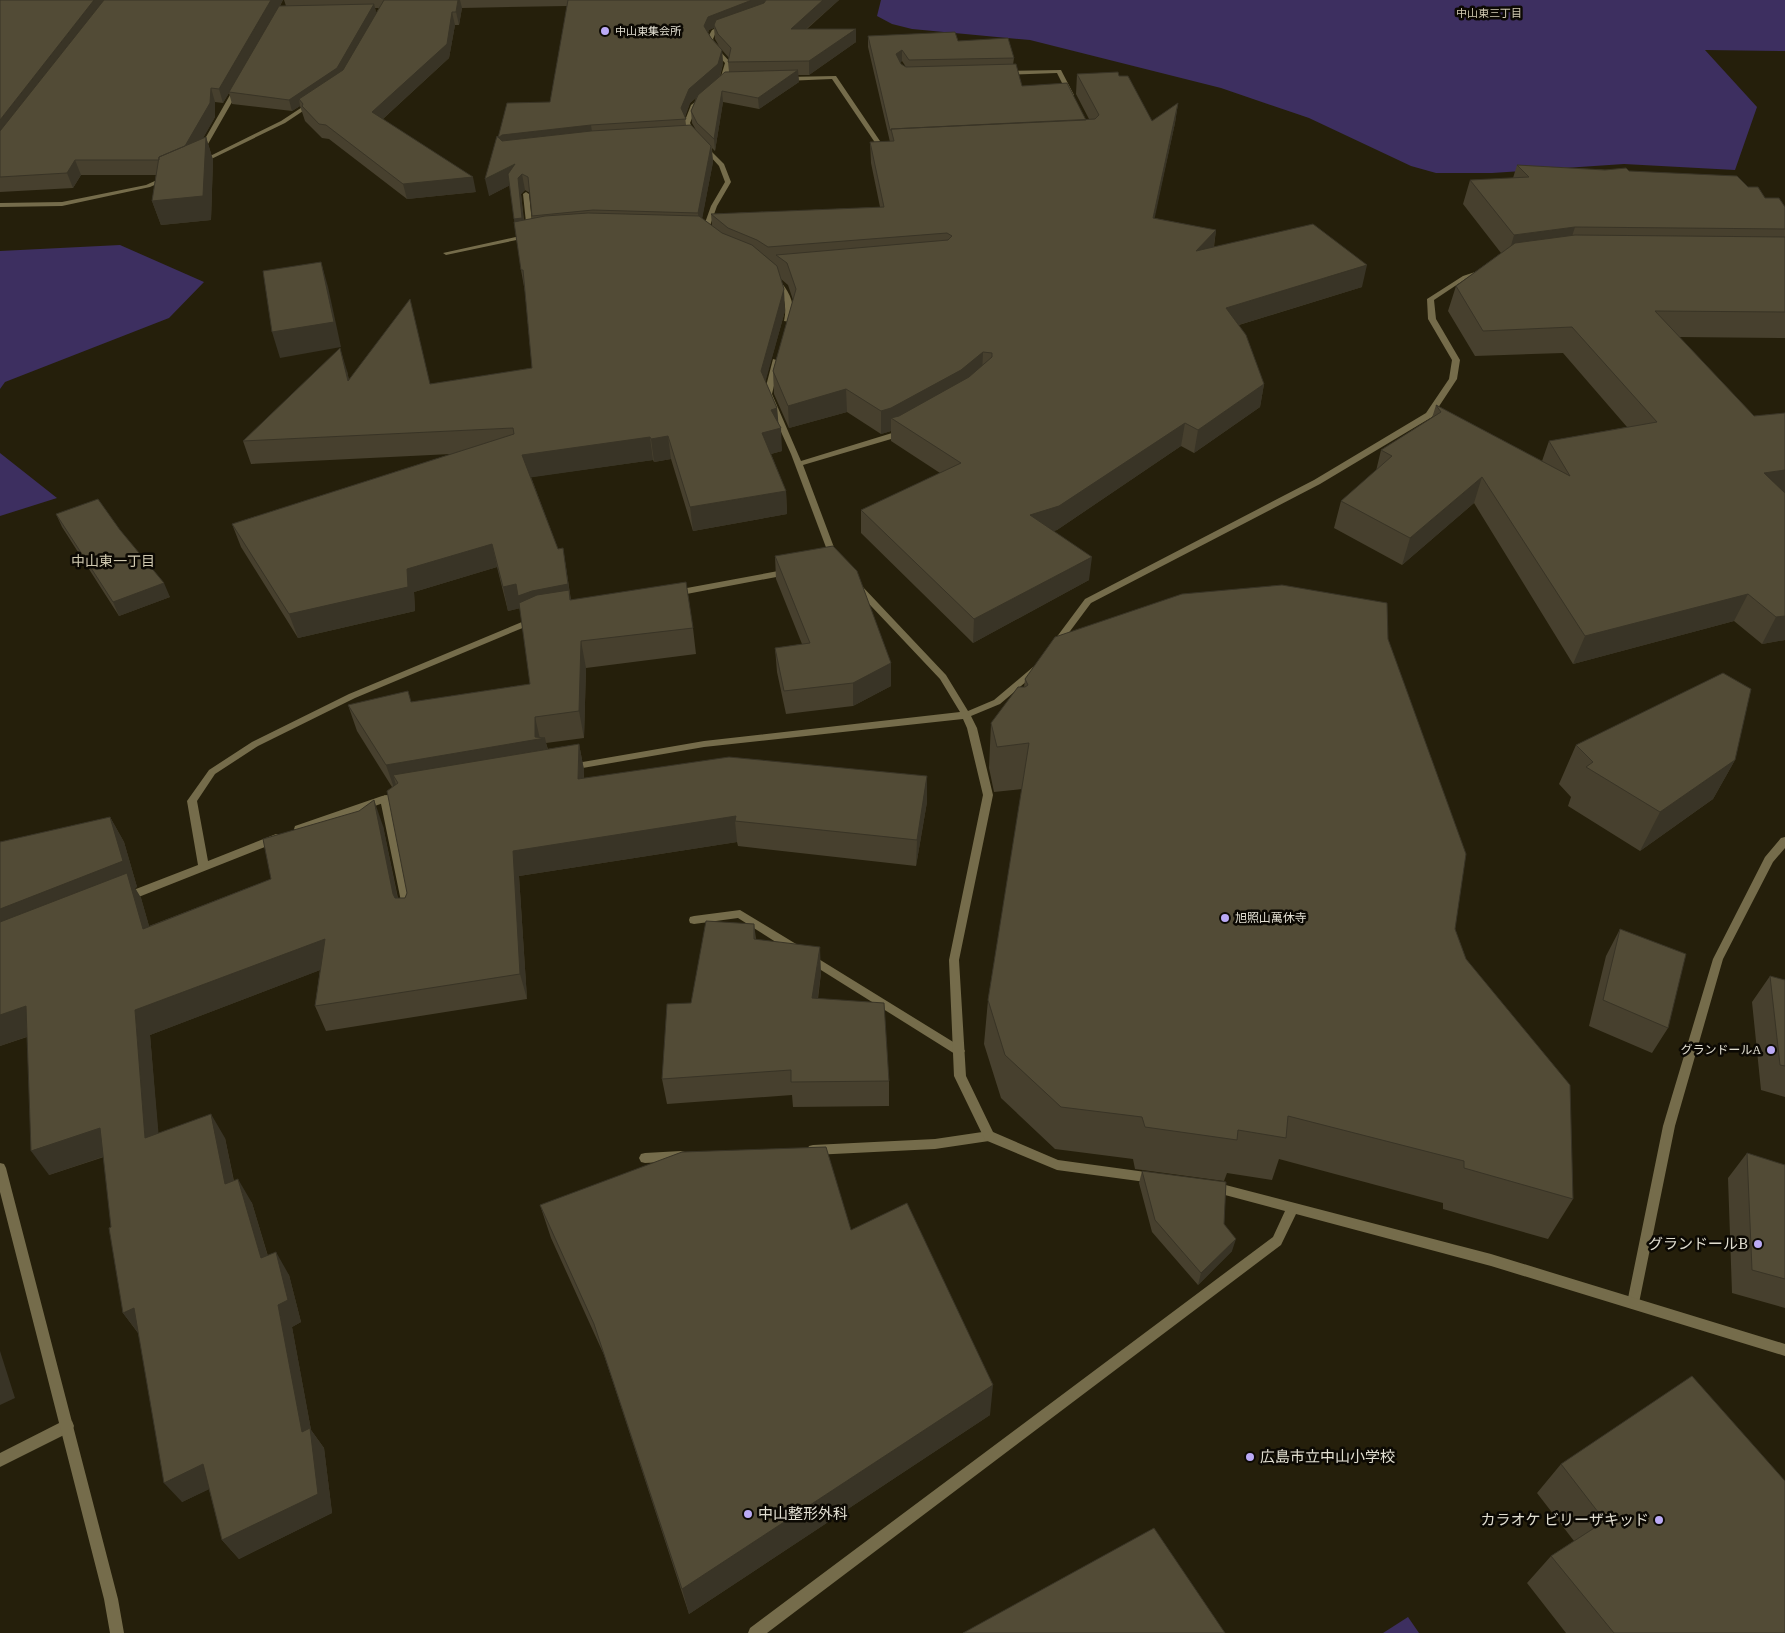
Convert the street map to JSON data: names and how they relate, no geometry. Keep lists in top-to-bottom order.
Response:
{
  "districts": ["中山東三丁目", "中山東一丁目"],
  "places": [
    "中山東集会所",
    "旭照山萬休寺",
    "グランドールA",
    "グランドールB",
    "広島市立中山小学校",
    "中山整形外科",
    "カラオケ ビリーザキッド"
  ]
}
